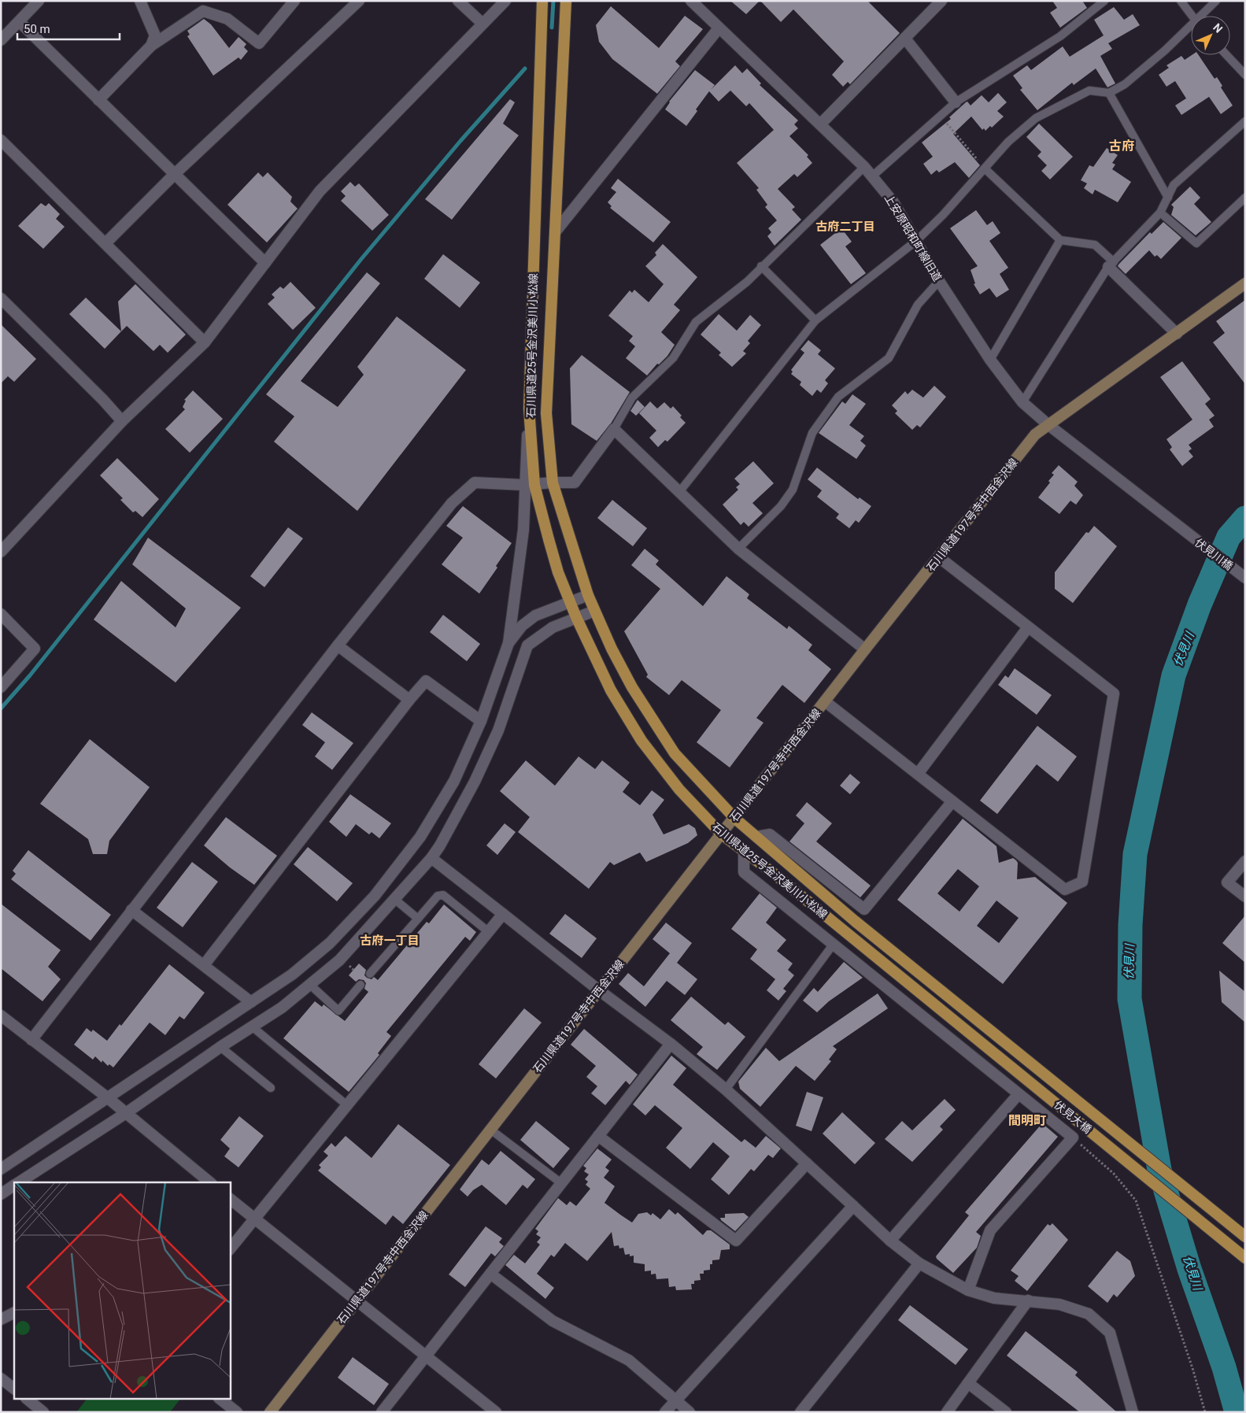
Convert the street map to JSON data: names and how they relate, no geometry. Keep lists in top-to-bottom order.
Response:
{
  "streets": {
    "main road": ["石川県道25号金沢美川小松線", "石川県道197号寺中西金沢線", "伏見大橋"],
    "street": ["上安原昭和町線旧道", "伏見川橋"]
  },
  "crossings": [
    ["上安原昭和町線旧道", "石川県道197号寺中西金沢線"],
    ["上安原昭和町線旧道", "伏見川橋"],
    ["石川県道25号金沢美川小松線", "石川県道197号寺中西金沢線"],
    ["石川県道25号金沢美川小松線", "伏見大橋"],
    ["石川県道197号寺中西金沢線", "伏見川橋"]
  ],
  "districts": [
    "古府",
    "古府二丁目",
    "古府一丁目",
    "間明町"
  ],
  "water": ["伏見川"],
  "scale_bar": "50 m",
  "north": "top right"
}
